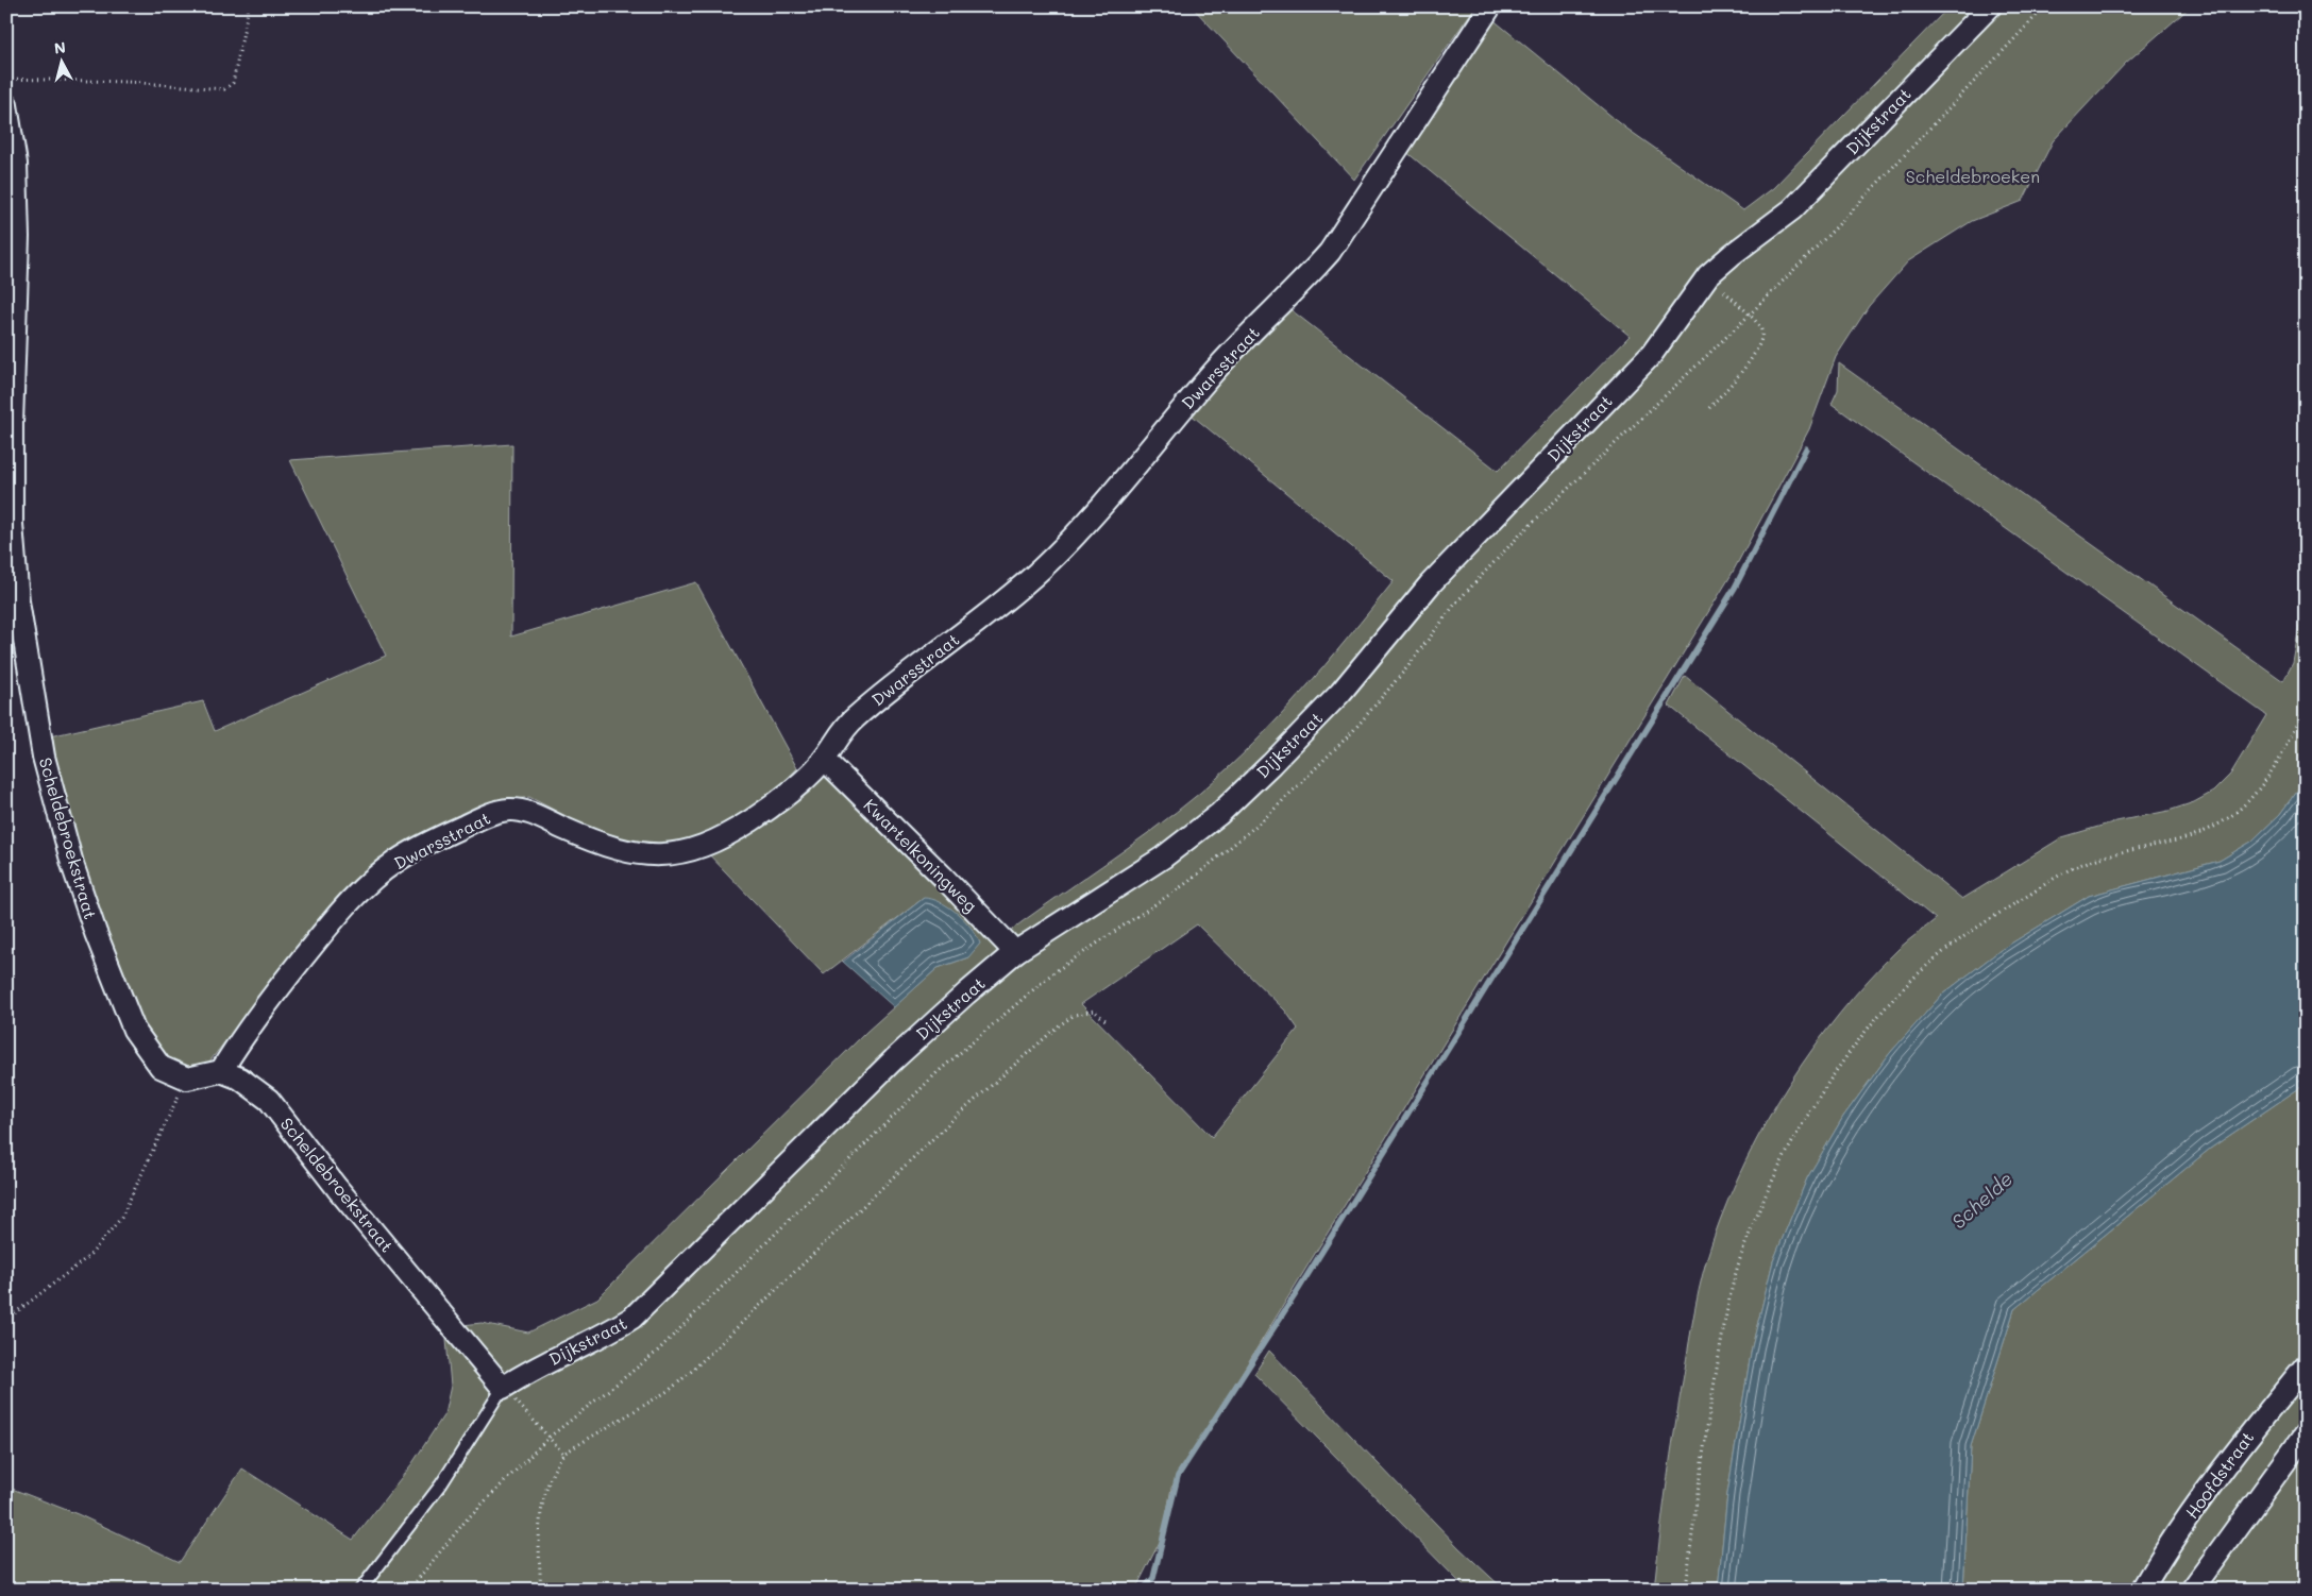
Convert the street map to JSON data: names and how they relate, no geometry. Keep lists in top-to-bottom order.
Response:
{
  "streets": {
    "street": [
      "Dijkstraat",
      "Dwarsstraat",
      "Scheldebroekstraat",
      "Kwartelkoningweg",
      "Hoofdstraat"
    ]
  },
  "crossings": [
    ["Dijkstraat", "Scheldebroekstraat"],
    ["Dijkstraat", "Kwartelkoningweg"],
    ["Dwarsstraat", "Scheldebroekstraat"],
    ["Dwarsstraat", "Kwartelkoningweg"]
  ],
  "water": ["Schelde"],
  "parks": ["Scheldebroeken"],
  "north": "top"
}
